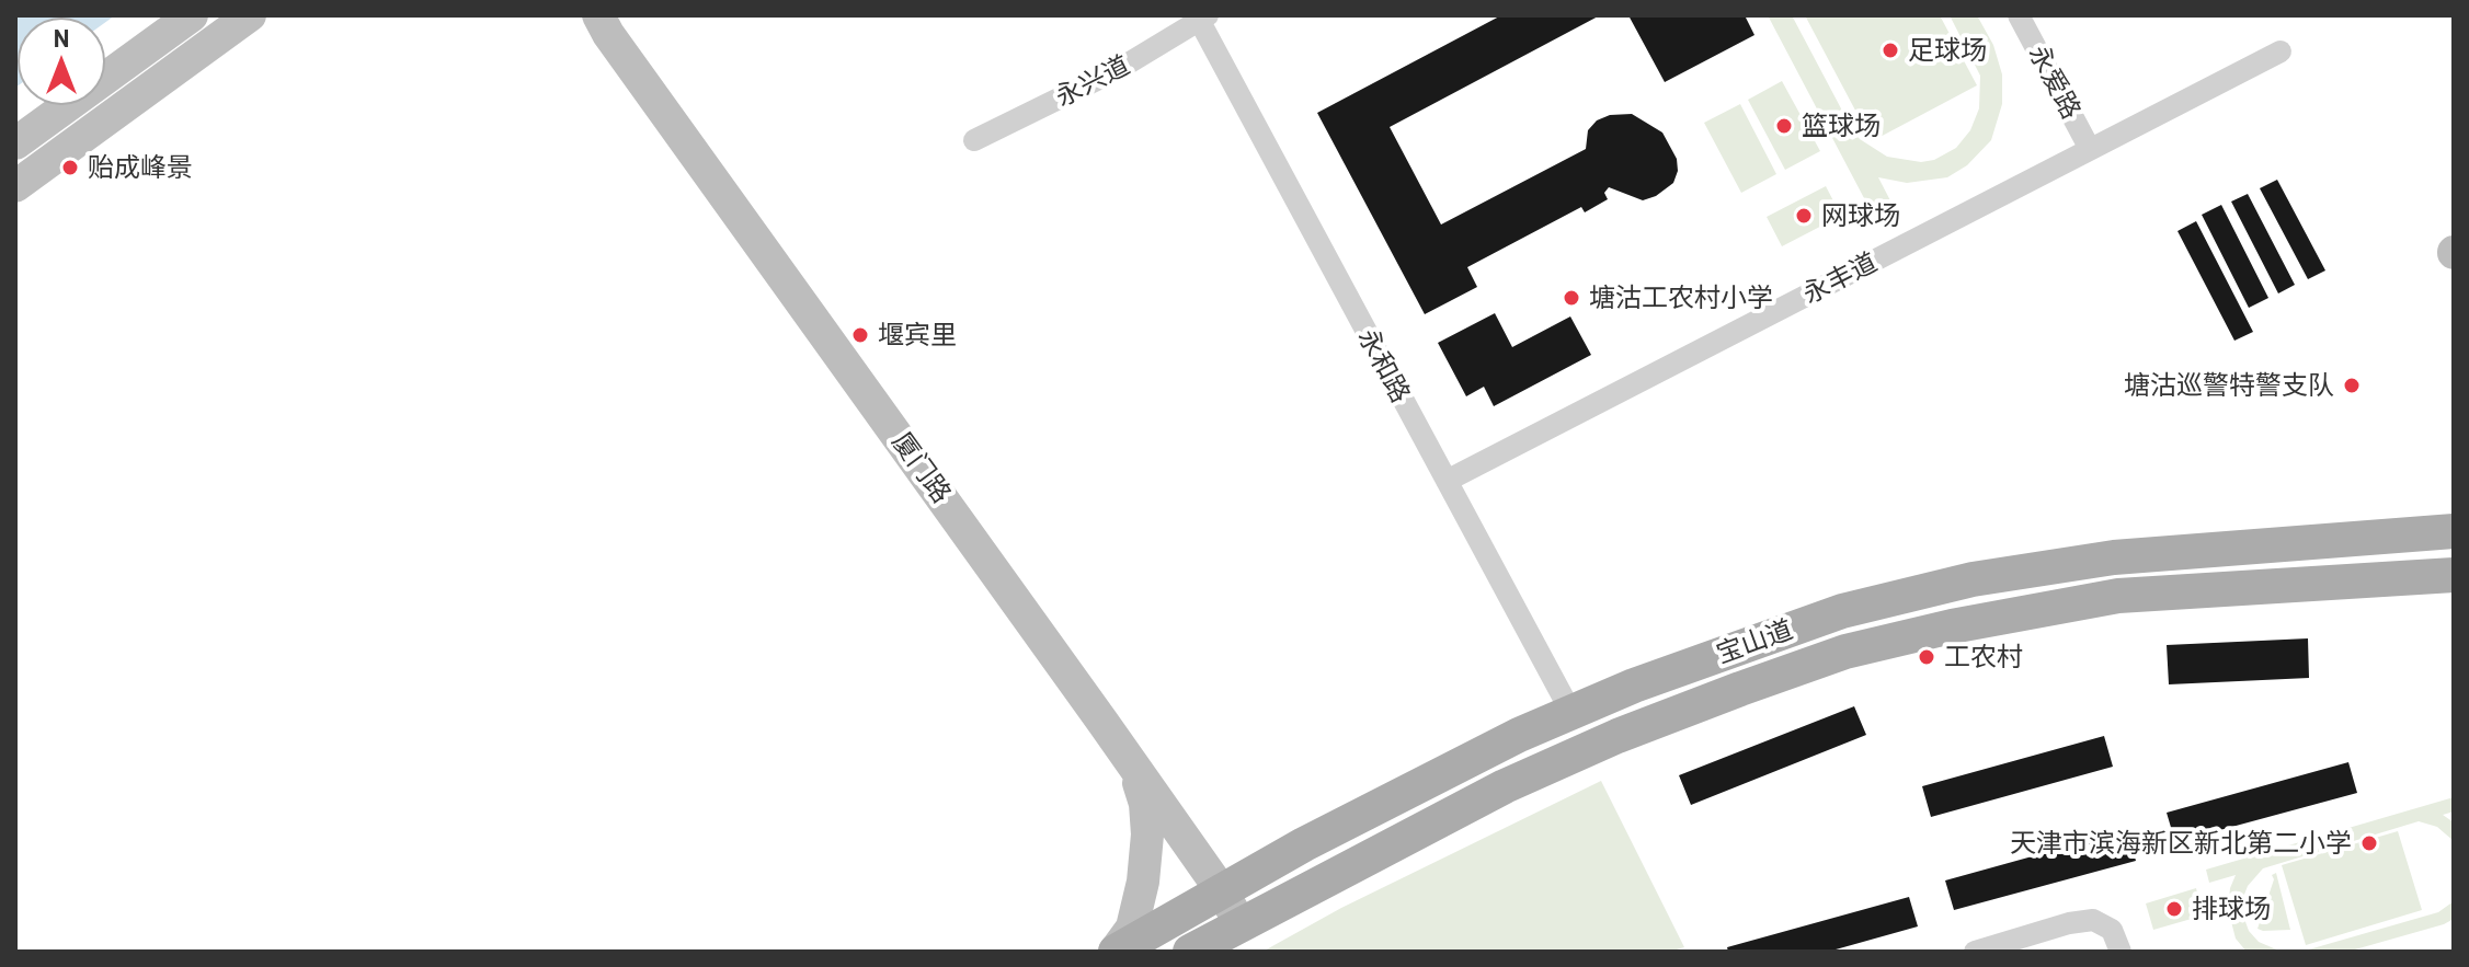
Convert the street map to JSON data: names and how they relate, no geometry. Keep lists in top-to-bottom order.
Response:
{
  "streets": {
    "main road": ["宝山道"],
    "street": [
      "永兴道",
      "永爱路",
      "永丰道",
      "永和路",
      "厦门路"
    ]
  },
  "crossings": [
    ["永兴道", "永和路"],
    ["永爱路", "永丰道"],
    ["永丰道", "永和路"],
    ["永和路", "宝山道"],
    ["厦门路", "宝山道"]
  ],
  "places": [
    "足球场",
    "篮球场",
    "贻成峰景",
    "网球场",
    "塘沽工农村小学",
    "堰宾里",
    "塘沽巡警特警支队",
    "工农村",
    "天津市滨海新区新北第二小学",
    "排球场"
  ],
  "north": "top"
}
